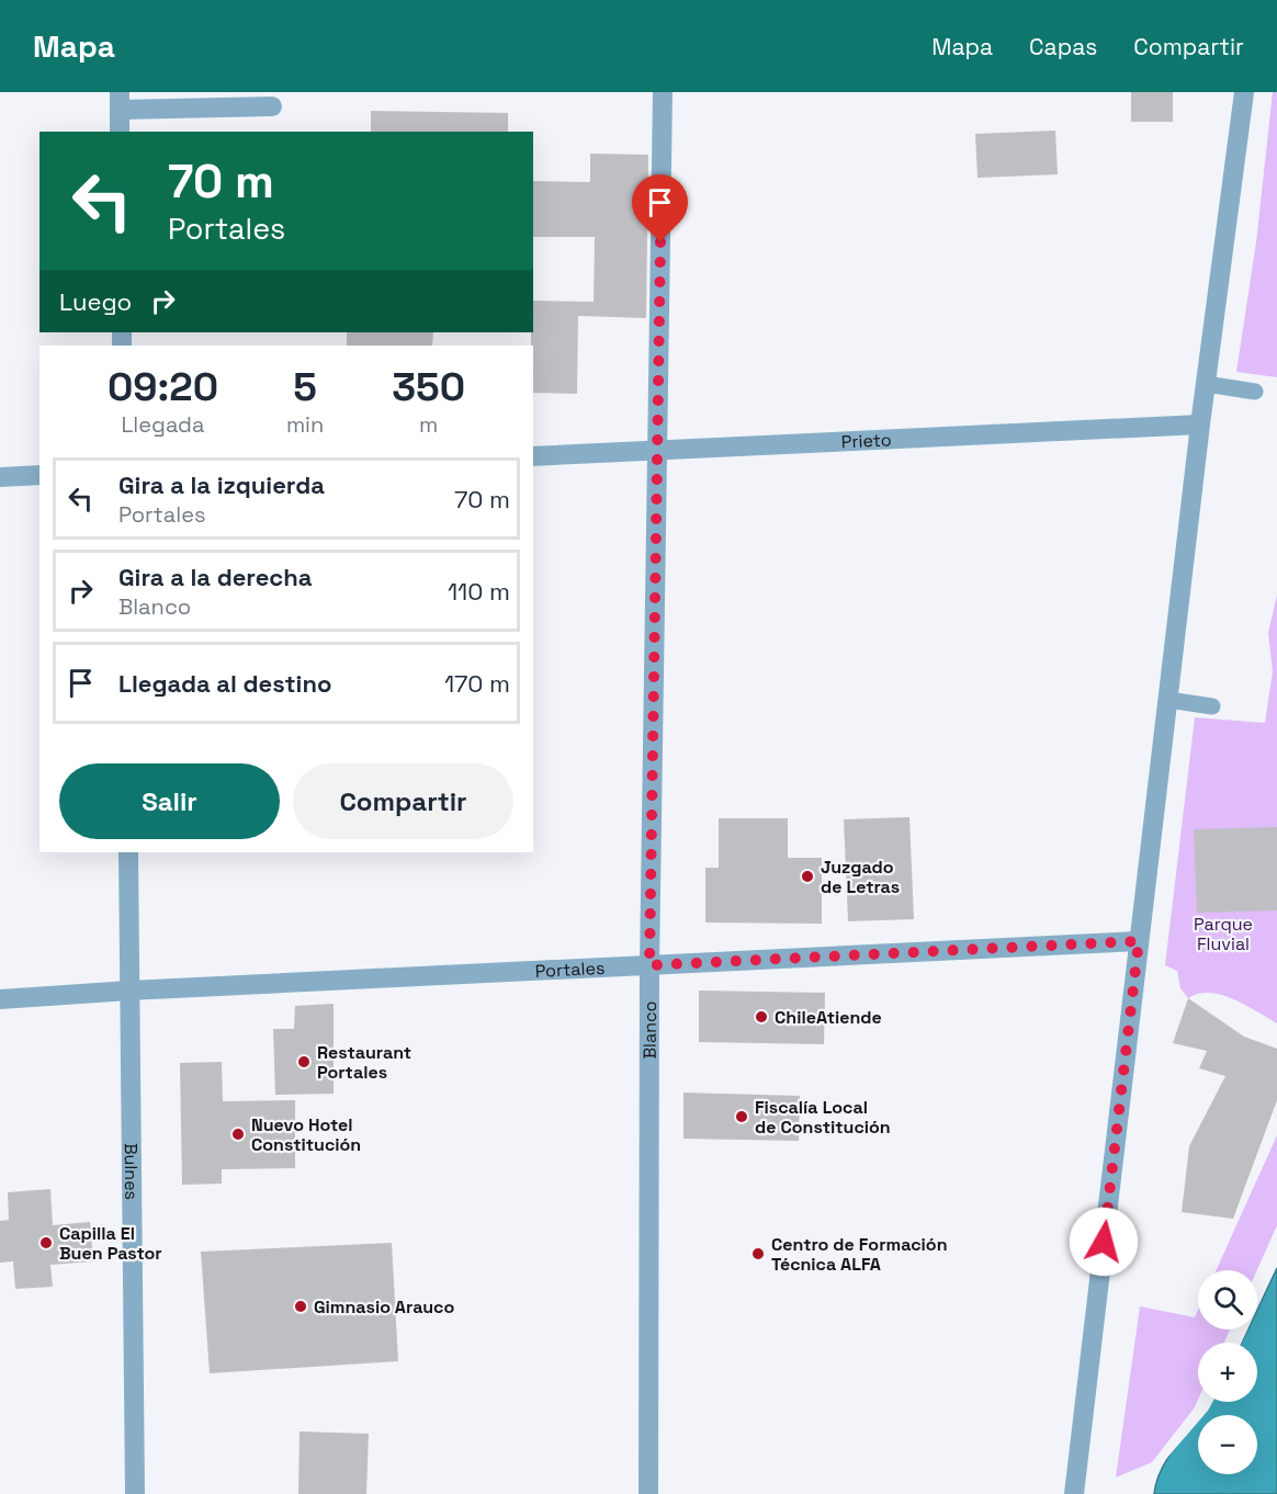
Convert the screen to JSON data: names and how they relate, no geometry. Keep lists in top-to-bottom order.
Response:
{
  "streets": {
    "street": [
      "Prieto",
      "Portales",
      "Blanco",
      "Bulnes"
    ]
  },
  "crossings": [
    ["Prieto", "Blanco"],
    ["Portales", "Blanco"],
    ["Portales", "Bulnes"]
  ],
  "parks": ["Parque Fluvial"],
  "places": [
    "Juzgado de Letras",
    "ChileAtiende",
    "Restaurant Portales",
    "Fiscalía Local de Constitución",
    "Nuevo Hotel Constitución",
    "Capilla El Buen Pastor",
    "Centro de Formación Técnica ALFA",
    "Gimnasio Arauco"
  ],
  "page": {
    "header": "Mapa",
    "nav": ["Mapa", "Capas", "Compartir"],
    "turn": ["70 m", "Portales"],
    "then": "Luego",
    "eta": [
      "09:20",
      "Llegada",
      "5",
      "min",
      "350",
      "m"
    ],
    "list": [
      {
        "name": "Gira a la izquierda",
        "note": "Portales",
        "value": "70 m"
      },
      {
        "name": "Gira a la derecha",
        "note": "Blanco",
        "value": "110 m"
      },
      {
        "name": "Llegada al destino",
        "value": "170 m"
      }
    ],
    "buttons": ["Salir", "Compartir"],
    "map_buttons": ["+", "−"]
  }
}
